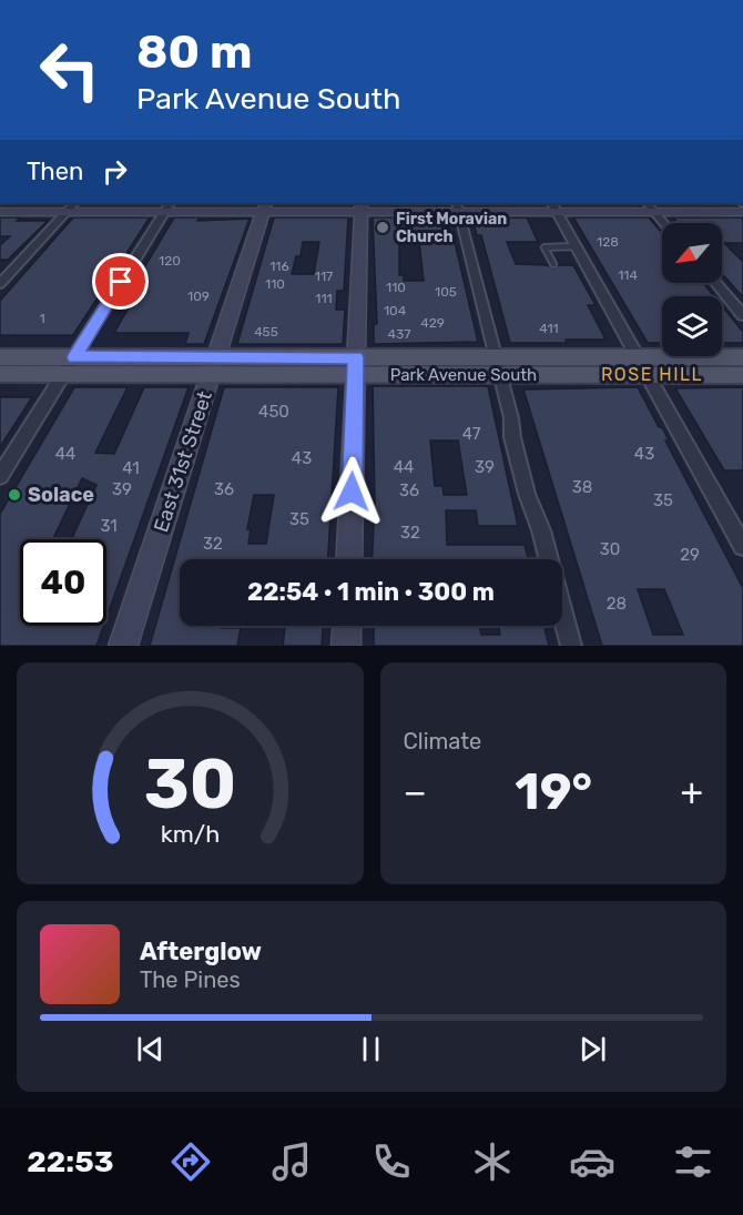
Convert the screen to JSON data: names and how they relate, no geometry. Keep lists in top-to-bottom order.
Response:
{
  "streets": {
    "main road": ["Park Avenue South", "East 31st Street"]
  },
  "crossings": [
    ["Park Avenue South", "East 31st Street"]
  ],
  "districts": ["ROSE HILL"],
  "places": ["First Moravian Church", "Solace"],
  "house_numbers": [
    "128",
    "120",
    "116",
    "114",
    "117",
    "110",
    "110",
    "105",
    "109",
    "111",
    "104",
    "1",
    "429",
    "411",
    "455",
    "437",
    "450",
    "47",
    "44",
    "43",
    "43",
    "44",
    "39",
    "41",
    "38",
    "39",
    "36",
    "36",
    "35",
    "35",
    "31",
    "32",
    "32",
    "30",
    "29",
    "28"
  ],
  "north": "bottom left",
  "page": {
    "turn": ["80 m", "Park Avenue South"],
    "then": "Then",
    "limit": "40",
    "trip": "22:54 · 1 min · 300 m",
    "tile": "Climate",
    "heat": ["−", "19°", "+"],
    "song": ["Afterglow", "The Pines"],
    "tabs": "22:53",
    "gauge": ["30", "km/h"]
  }
}
